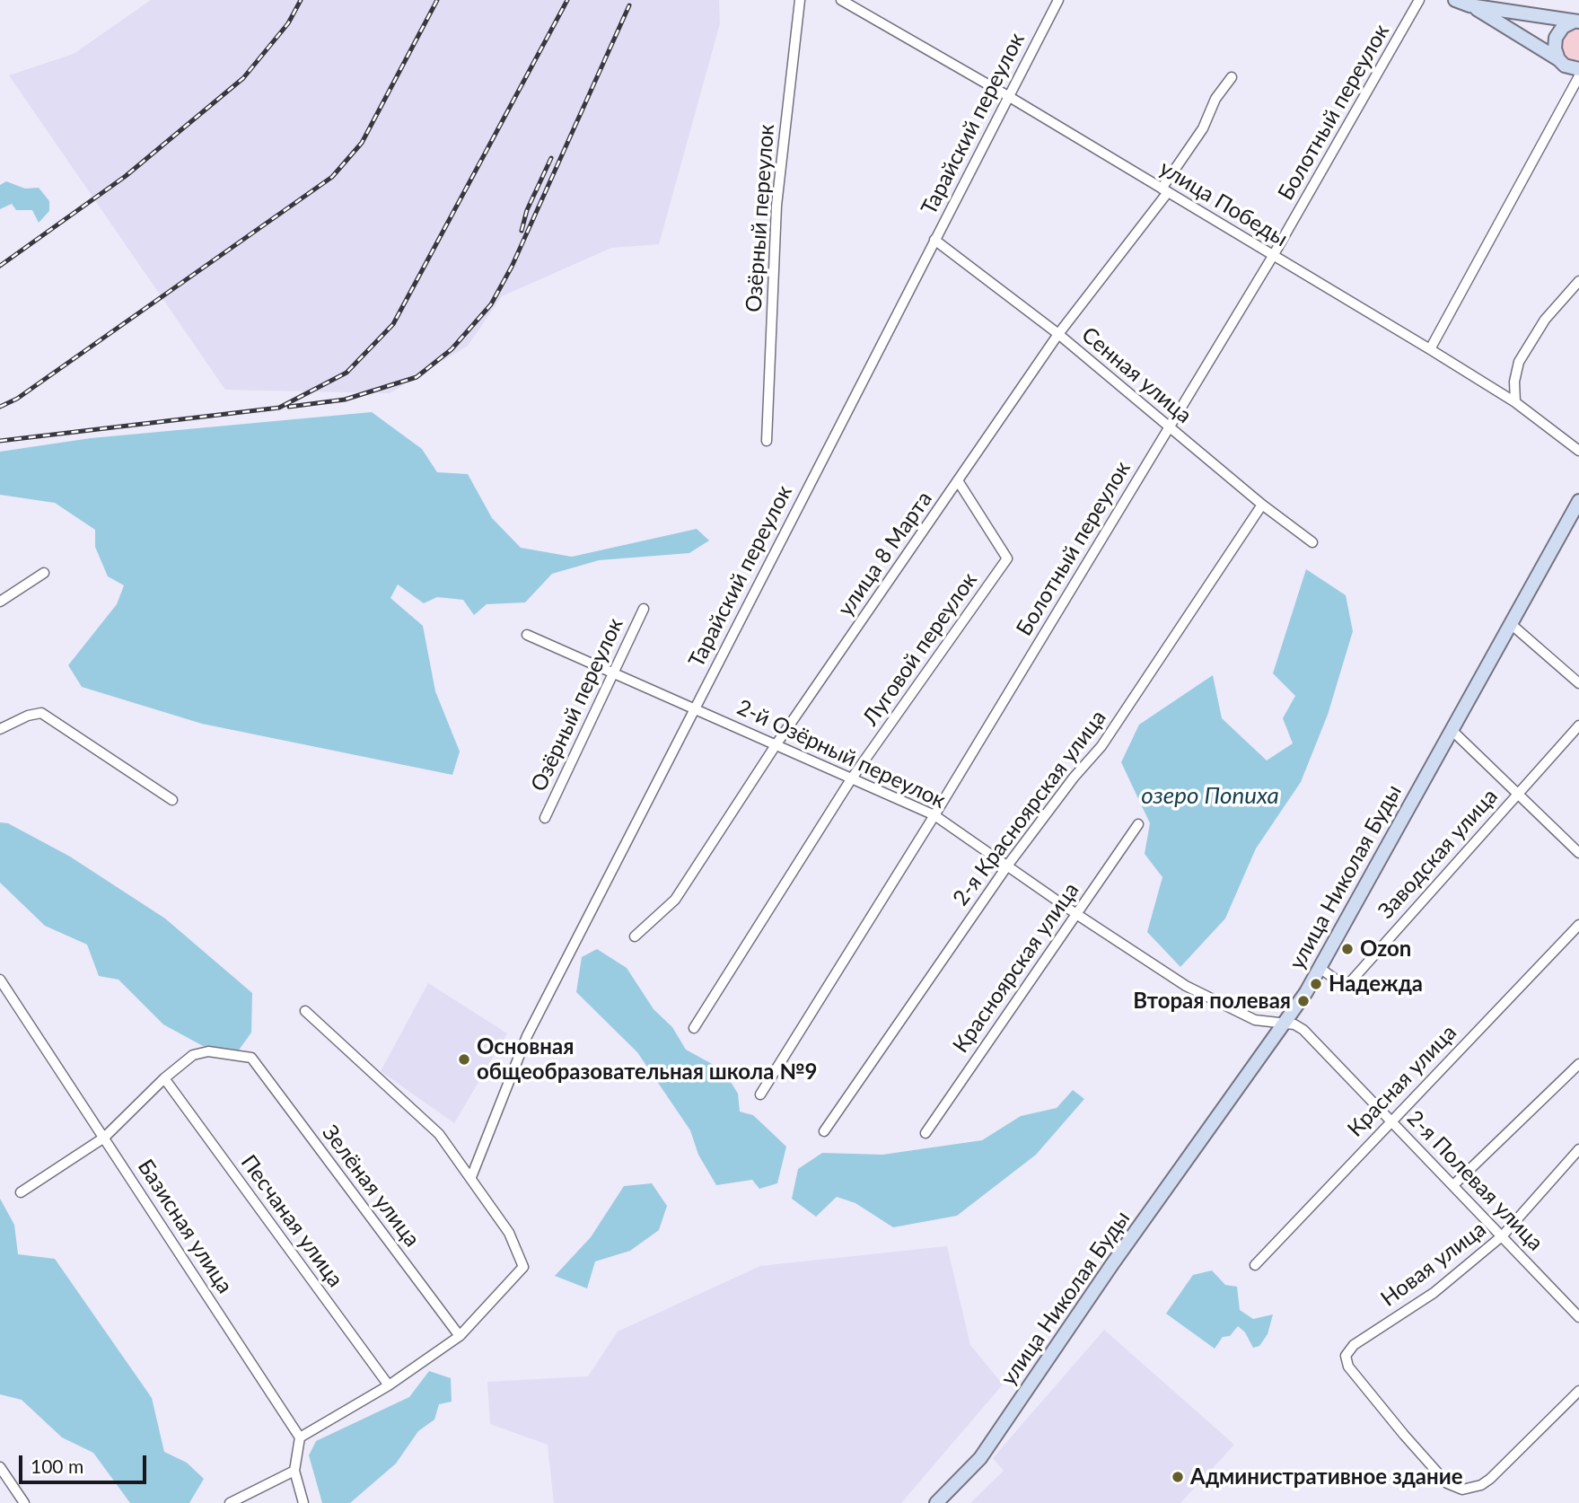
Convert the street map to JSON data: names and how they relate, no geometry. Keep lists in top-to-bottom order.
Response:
{
  "streets": {
    "street": [
      "Болотный переулок",
      "Тарайский переулок",
      "улица Победы",
      "Озёрный переулок",
      "Сенная улица",
      "улица 8 Марта",
      "Луговой переулок",
      "2-й Озёрный переулок",
      "2-я Красноярская улица",
      "Заводская улица",
      "улица Николая Буды",
      "Красноярская улица",
      "Красная улица",
      "2-я Полевая улица",
      "Зелёная улица",
      "Песчаная улица",
      "Базисная улица",
      "Новая улица"
    ]
  },
  "crossings": [
    ["Болотный переулок", "улица Победы"],
    ["Болотный переулок", "Сенная улица"],
    ["Болотный переулок", "2-й Озёрный переулок"],
    ["Тарайский переулок", "улица Победы"],
    ["Тарайский переулок", "Сенная улица"],
    ["Тарайский переулок", "2-й Озёрный переулок"],
    ["улица Победы", "улица 8 Марта"],
    ["Озёрный переулок", "2-й Озёрный переулок"],
    ["Сенная улица", "улица 8 Марта"],
    ["Сенная улица", "2-я Красноярская улица"],
    ["улица 8 Марта", "Луговой переулок"],
    ["улица 8 Марта", "2-й Озёрный переулок"],
    ["Луговой переулок", "2-й Озёрный переулок"],
    ["2-й Озёрный переулок", "2-я Красноярская улица"],
    ["2-й Озёрный переулок", "улица Николая Буды"],
    ["2-й Озёрный переулок", "Красноярская улица"],
    ["2-й Озёрный переулок", "2-я Полевая улица"],
    ["Заводская улица", "улица Николая Буды"],
    ["улица Николая Буды", "2-я Полевая улица"],
    ["Красная улица", "2-я Полевая улица"],
    ["2-я Полевая улица", "Новая улица"],
    ["Зелёная улица", "Песчаная улица"]
  ],
  "water": ["озеро Попиха"],
  "places": [
    "Ozon",
    "Надежда",
    "Вторая полевая",
    "Основная общеобразовательная школа №9",
    "Административное здание"
  ],
  "scale_bar": "100 m"
}
